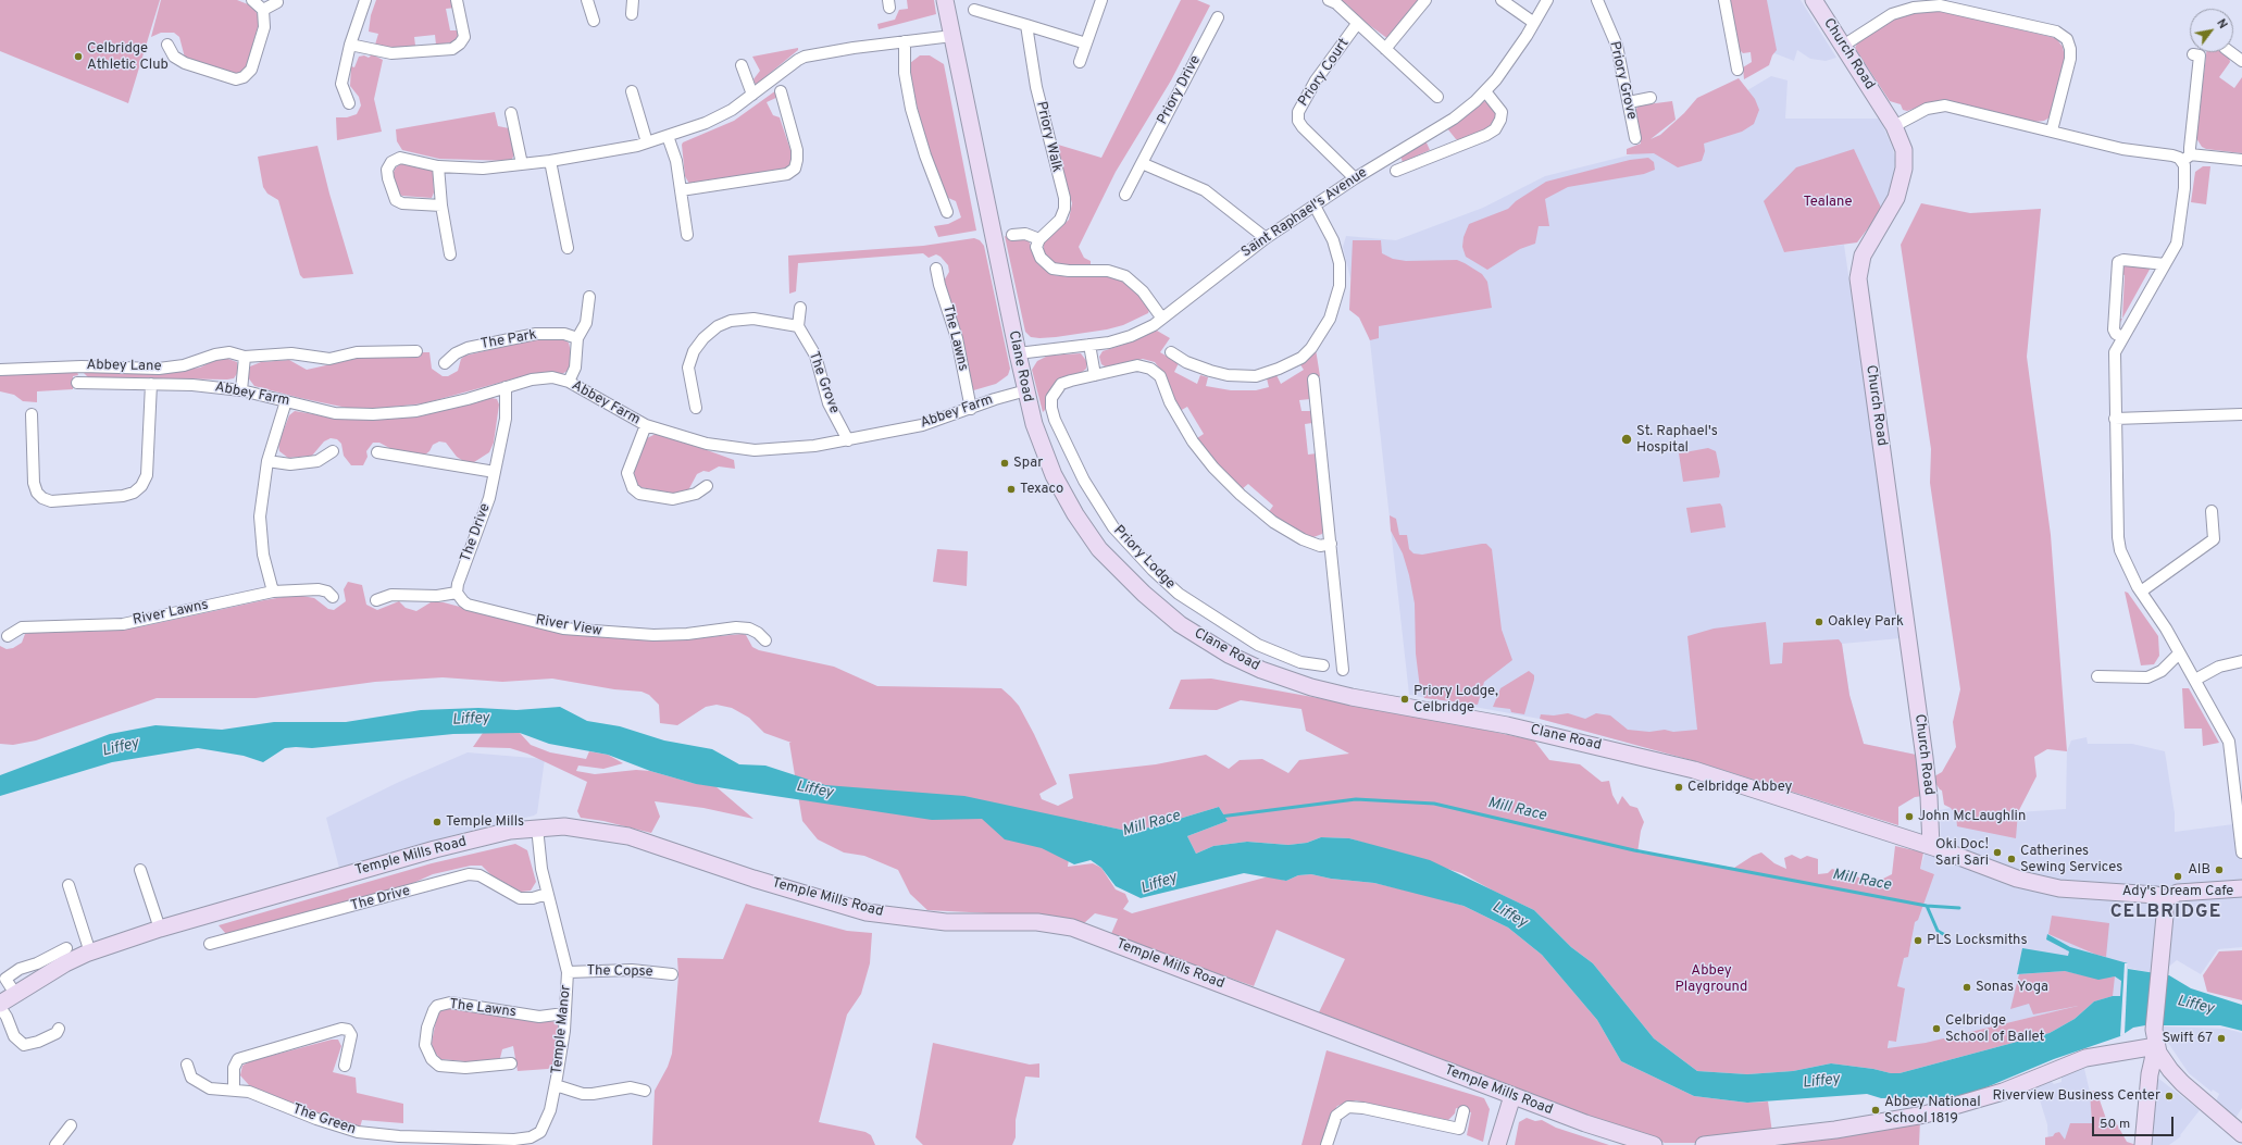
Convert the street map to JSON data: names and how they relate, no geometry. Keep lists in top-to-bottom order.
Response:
{
  "streets": {
    "street": [
      "Church Road",
      "Priory Court",
      "Priory Grove",
      "Priory Drive",
      "Priory Walk",
      "Saint Raphael's Avenue",
      "The Lawns",
      "The Park",
      "Abbey Lane",
      "Clane Road",
      "The Grove",
      "Abbey Farm",
      "The Drive",
      "Priory Lodge",
      "River Lawns",
      "River View",
      "Temple Mills Road",
      "The Copse",
      "Temple Manor",
      "The Green"
    ]
  },
  "crossings": [
    ["Church Road", "Clane Road"],
    ["Priory Court", "Saint Raphael's Avenue"],
    ["Saint Raphael's Avenue", "Clane Road"],
    ["The Lawns", "Abbey Farm"],
    ["The Lawns", "Temple Manor"],
    ["Clane Road", "Abbey Farm"],
    ["The Grove", "Abbey Farm"],
    ["Abbey Farm", "The Drive"],
    ["The Drive", "River View"],
    ["The Drive", "Temple Manor"],
    ["Temple Mills Road", "Temple Manor"],
    ["The Copse", "Temple Manor"],
    ["Temple Manor", "The Green"]
  ],
  "districts": ["CELBRIDGE"],
  "water": ["Liffey", "Mill Race"],
  "parks": ["Tealane", "Abbey Playground"],
  "places": [
    "Celbridge Athletic Club",
    "St. Raphael's Hospital",
    "Spar",
    "Texaco",
    "Oakley Park",
    "Priory Lodge, Celbridge",
    "Celbridge Abbey",
    "John McLaughlin",
    "Temple Mills",
    "Oki Doc! Sari Sari",
    "Catherines Sewing Services",
    "AIB",
    "Ady's Dream Cafe",
    "PLS Locksmiths",
    "Sonas Yoga",
    "Celbridge School of Ballet",
    "Swift 67",
    "Riverview Business Center",
    "Abbey National School 1819"
  ],
  "scale_bar": "50 m",
  "north": "top right"
}
